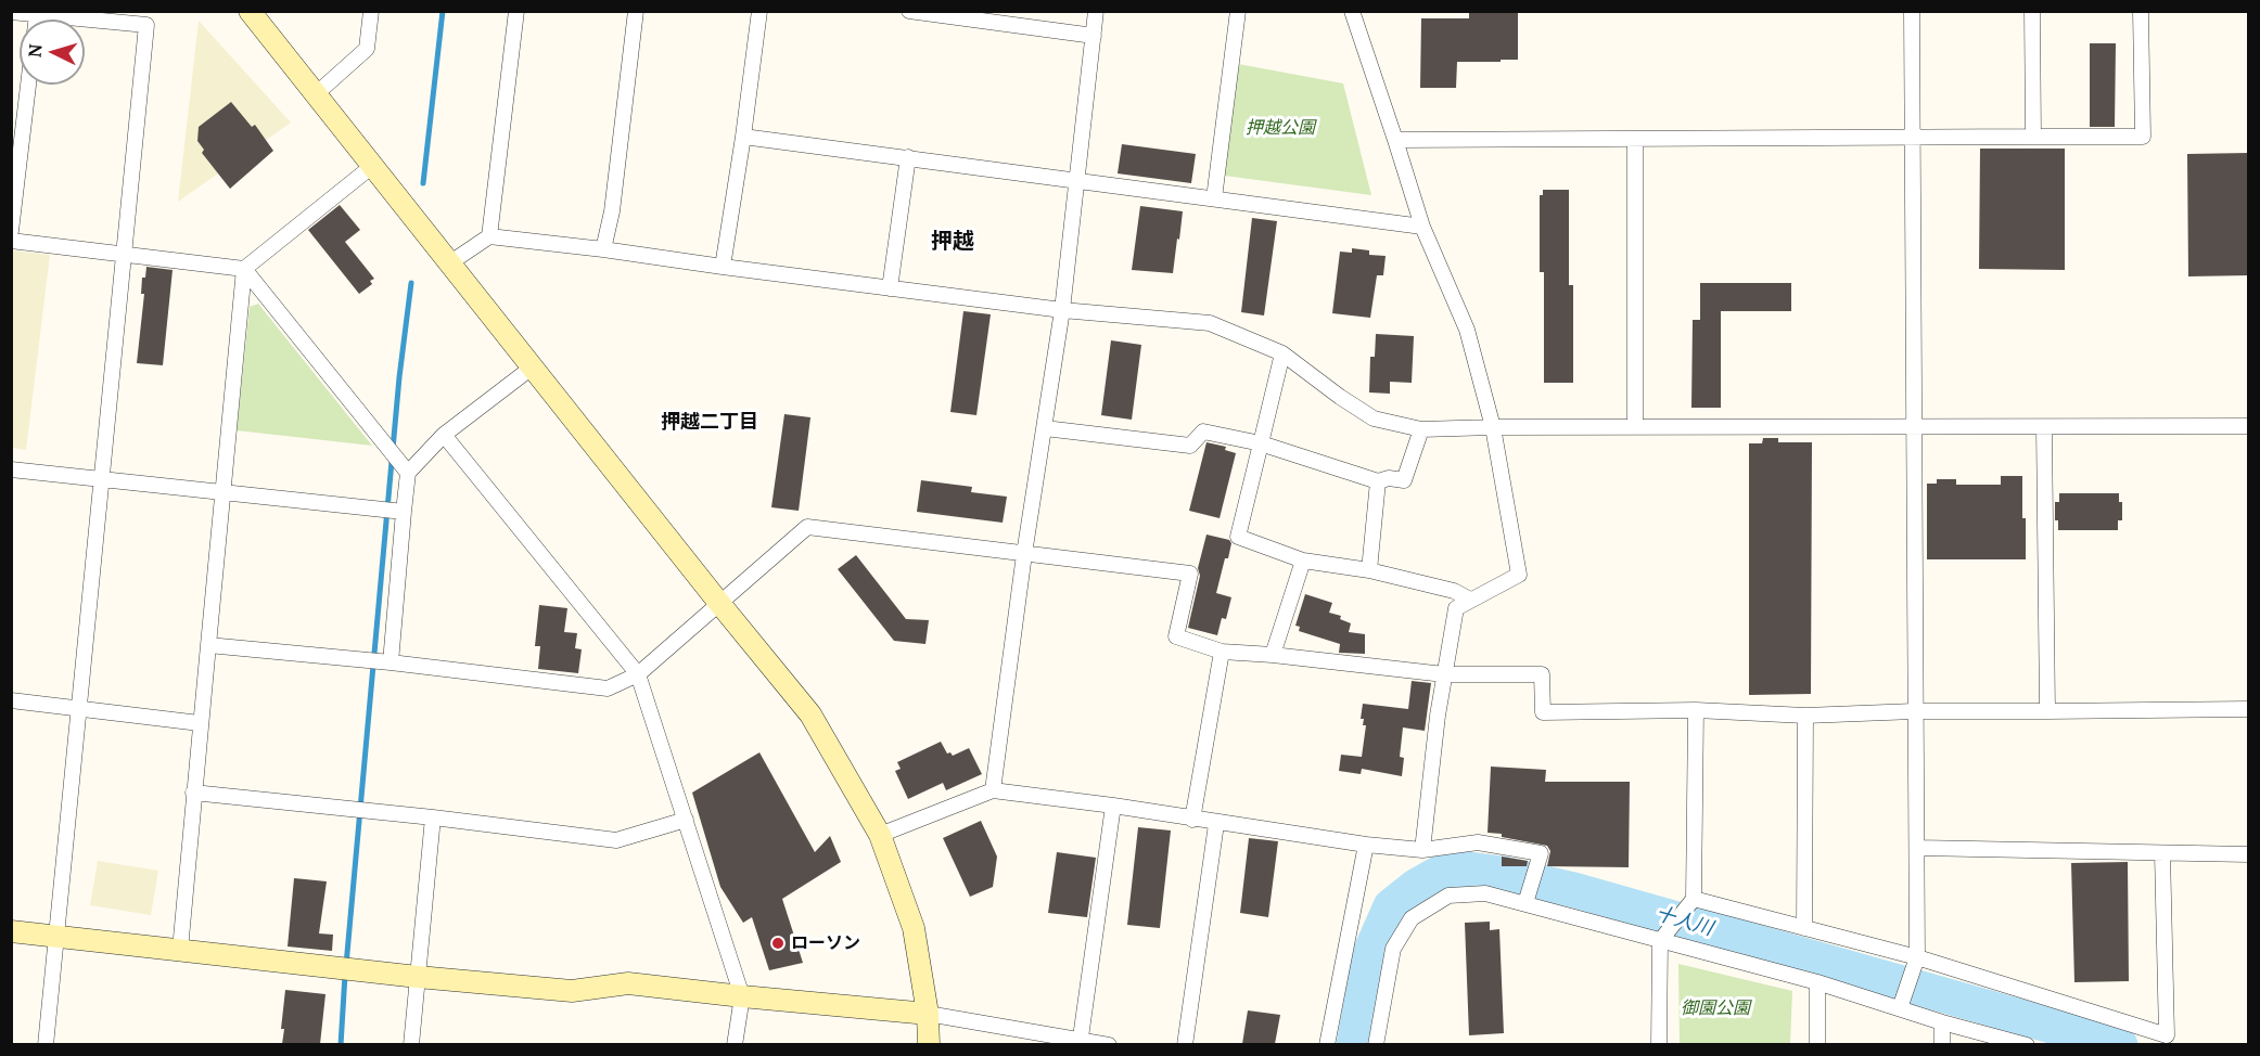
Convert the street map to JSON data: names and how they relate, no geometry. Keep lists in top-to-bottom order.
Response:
{
  "districts": ["押越", "押越二丁目"],
  "water": ["十人川"],
  "parks": ["押越公園", "御園公園"],
  "places": ["ローソン"],
  "north": "left"
}
